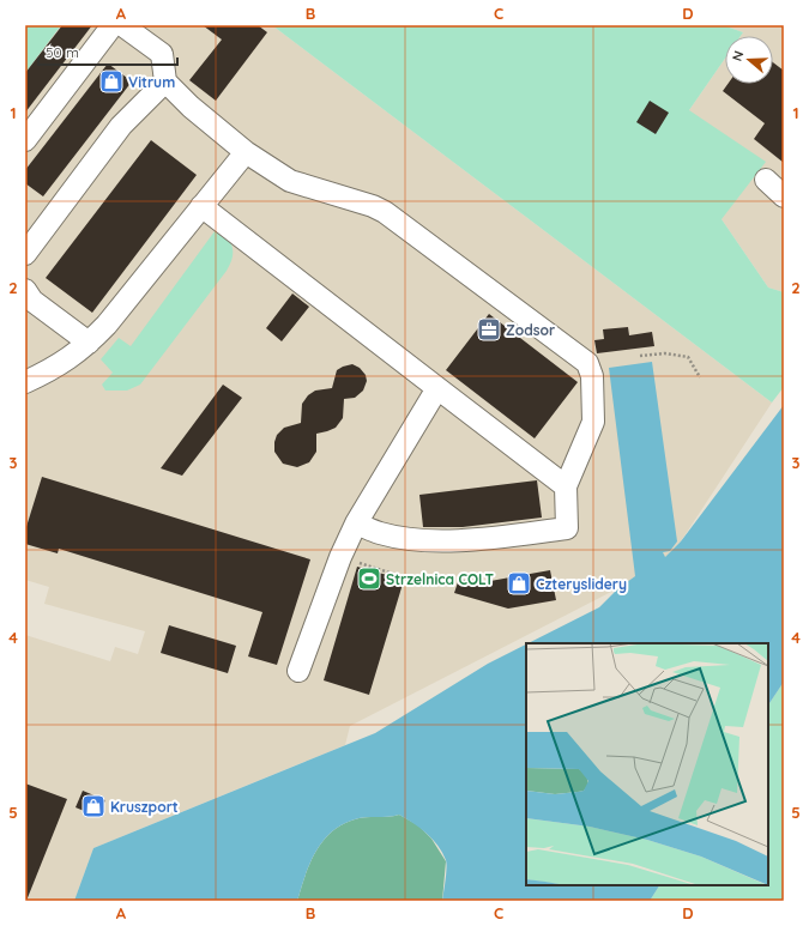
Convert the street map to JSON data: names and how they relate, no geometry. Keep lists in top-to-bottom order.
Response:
{
  "places": {
    "shop": ["Vitrum", "Czteryslidery", "Kruszport"],
    "office": ["Zodsor"],
    "sports": ["Strzelnica COLT"]
  },
  "scale_bar": "50 m",
  "north": "left",
  "grid": {
    "columns": [
      "A",
      "B",
      "C",
      "D"
    ],
    "rows": [
      "1",
      "2",
      "3",
      "4",
      "5"
    ]
  }
}
